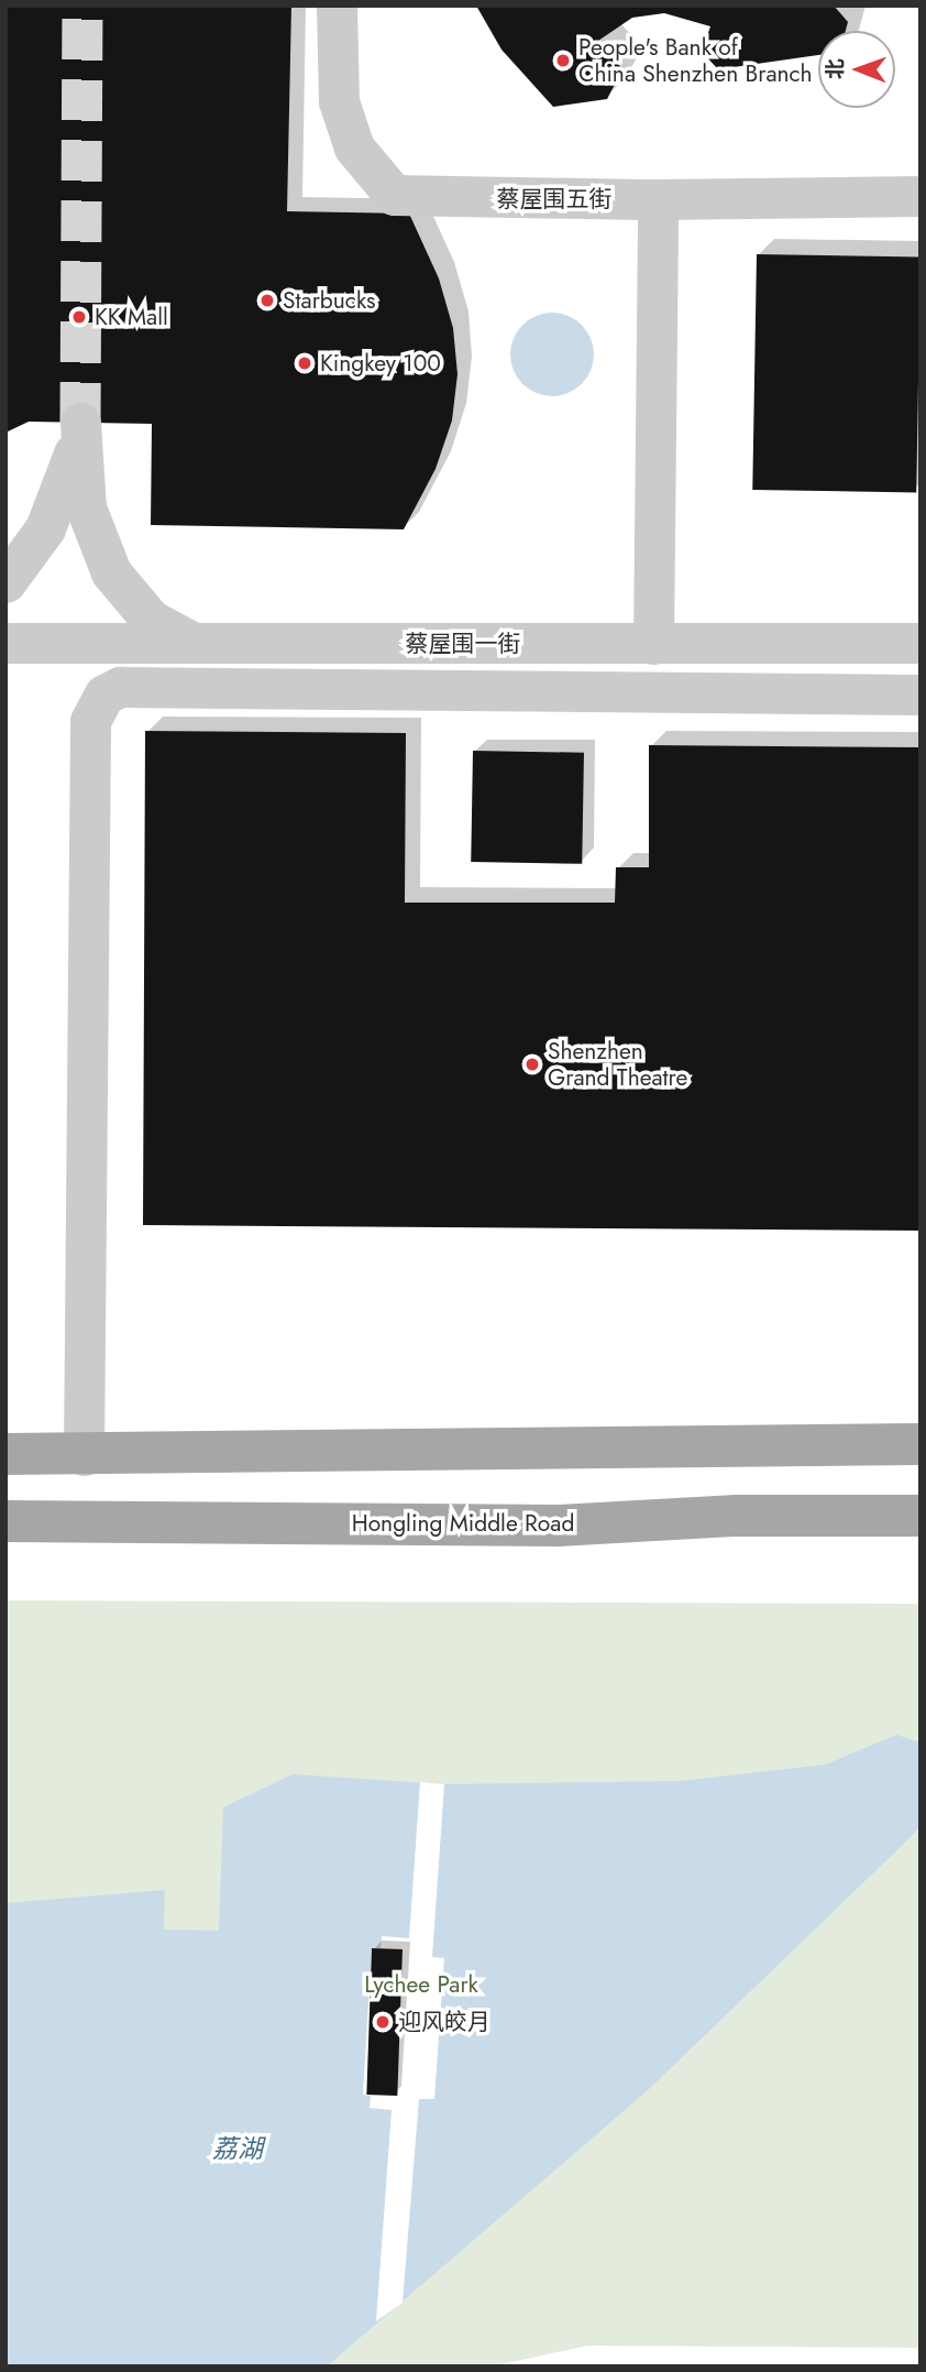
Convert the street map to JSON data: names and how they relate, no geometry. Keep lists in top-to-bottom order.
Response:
{
  "streets": {
    "main road": ["Hongling Middle Road"],
    "street": ["蔡屋围五街", "蔡屋围一街"]
  },
  "water": ["荔湖"],
  "parks": ["Lychee Park"],
  "places": [
    "People's Bank of China Shenzhen Branch",
    "Starbucks",
    "KK Mall",
    "Kingkey 100",
    "Shenzhen Grand Theatre",
    "迎风皎月"
  ],
  "north": "left"
}
